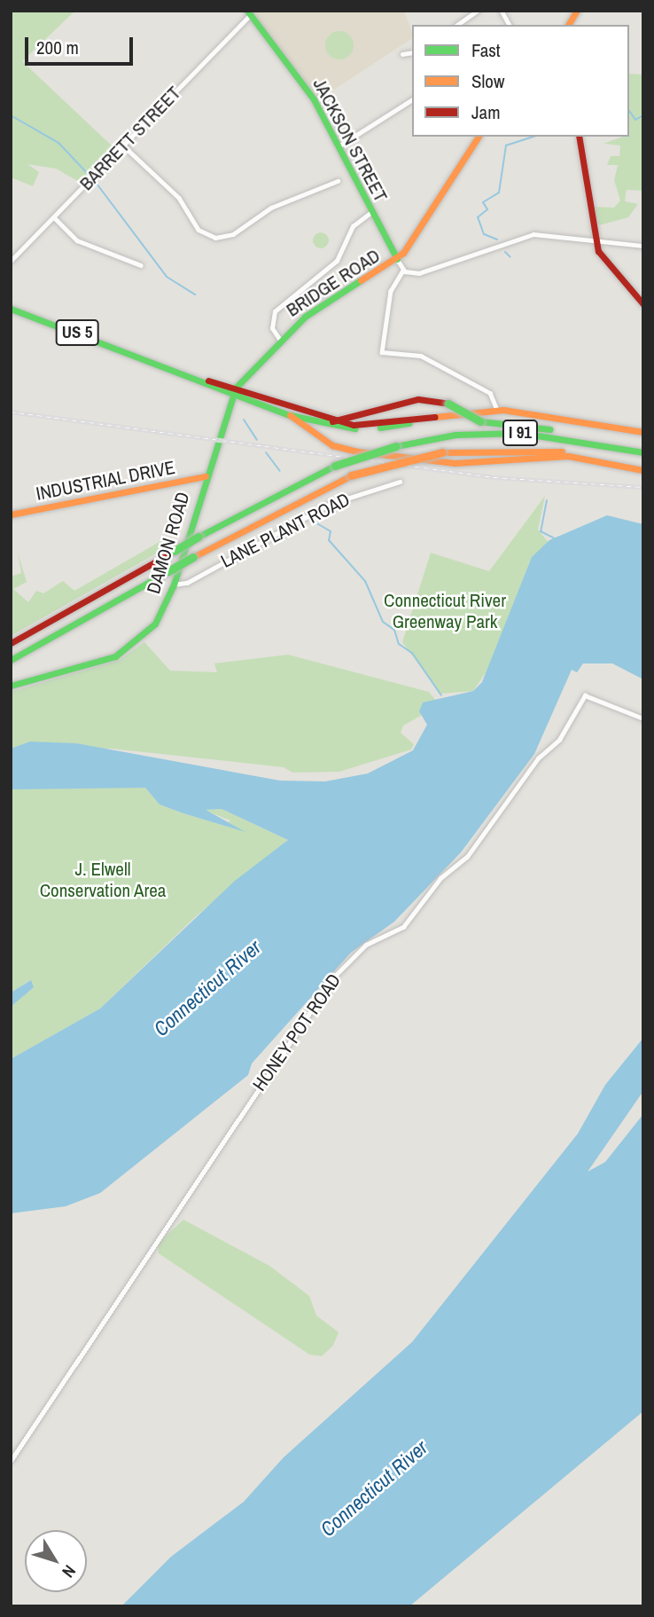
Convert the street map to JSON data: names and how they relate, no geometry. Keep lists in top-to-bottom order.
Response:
{
  "streets": {
    "main road": [
      "JACKSON STREET",
      "BRIDGE ROAD",
      "US 5",
      "I 91",
      "INDUSTRIAL DRIVE",
      "DAMON ROAD"
    ],
    "street": ["BARRETT STREET", "LANE PLANT ROAD", "HONEY POT ROAD"]
  },
  "crossings": [
    ["BARRETT STREET", "JACKSON STREET"],
    ["JACKSON STREET", "BRIDGE ROAD"],
    ["BRIDGE ROAD", "US 5"],
    ["BRIDGE ROAD", "DAMON ROAD"],
    ["US 5", "DAMON ROAD"],
    ["INDUSTRIAL DRIVE", "DAMON ROAD"],
    ["LANE PLANT ROAD", "DAMON ROAD"]
  ],
  "water": ["Connecticut River"],
  "parks": ["Connecticut River Greenway Park", "J. Elwell Conservation Area"],
  "legend": ["Fast", "Slow", "Jam"],
  "scale_bar": "200 m",
  "north": "bottom right"
}
